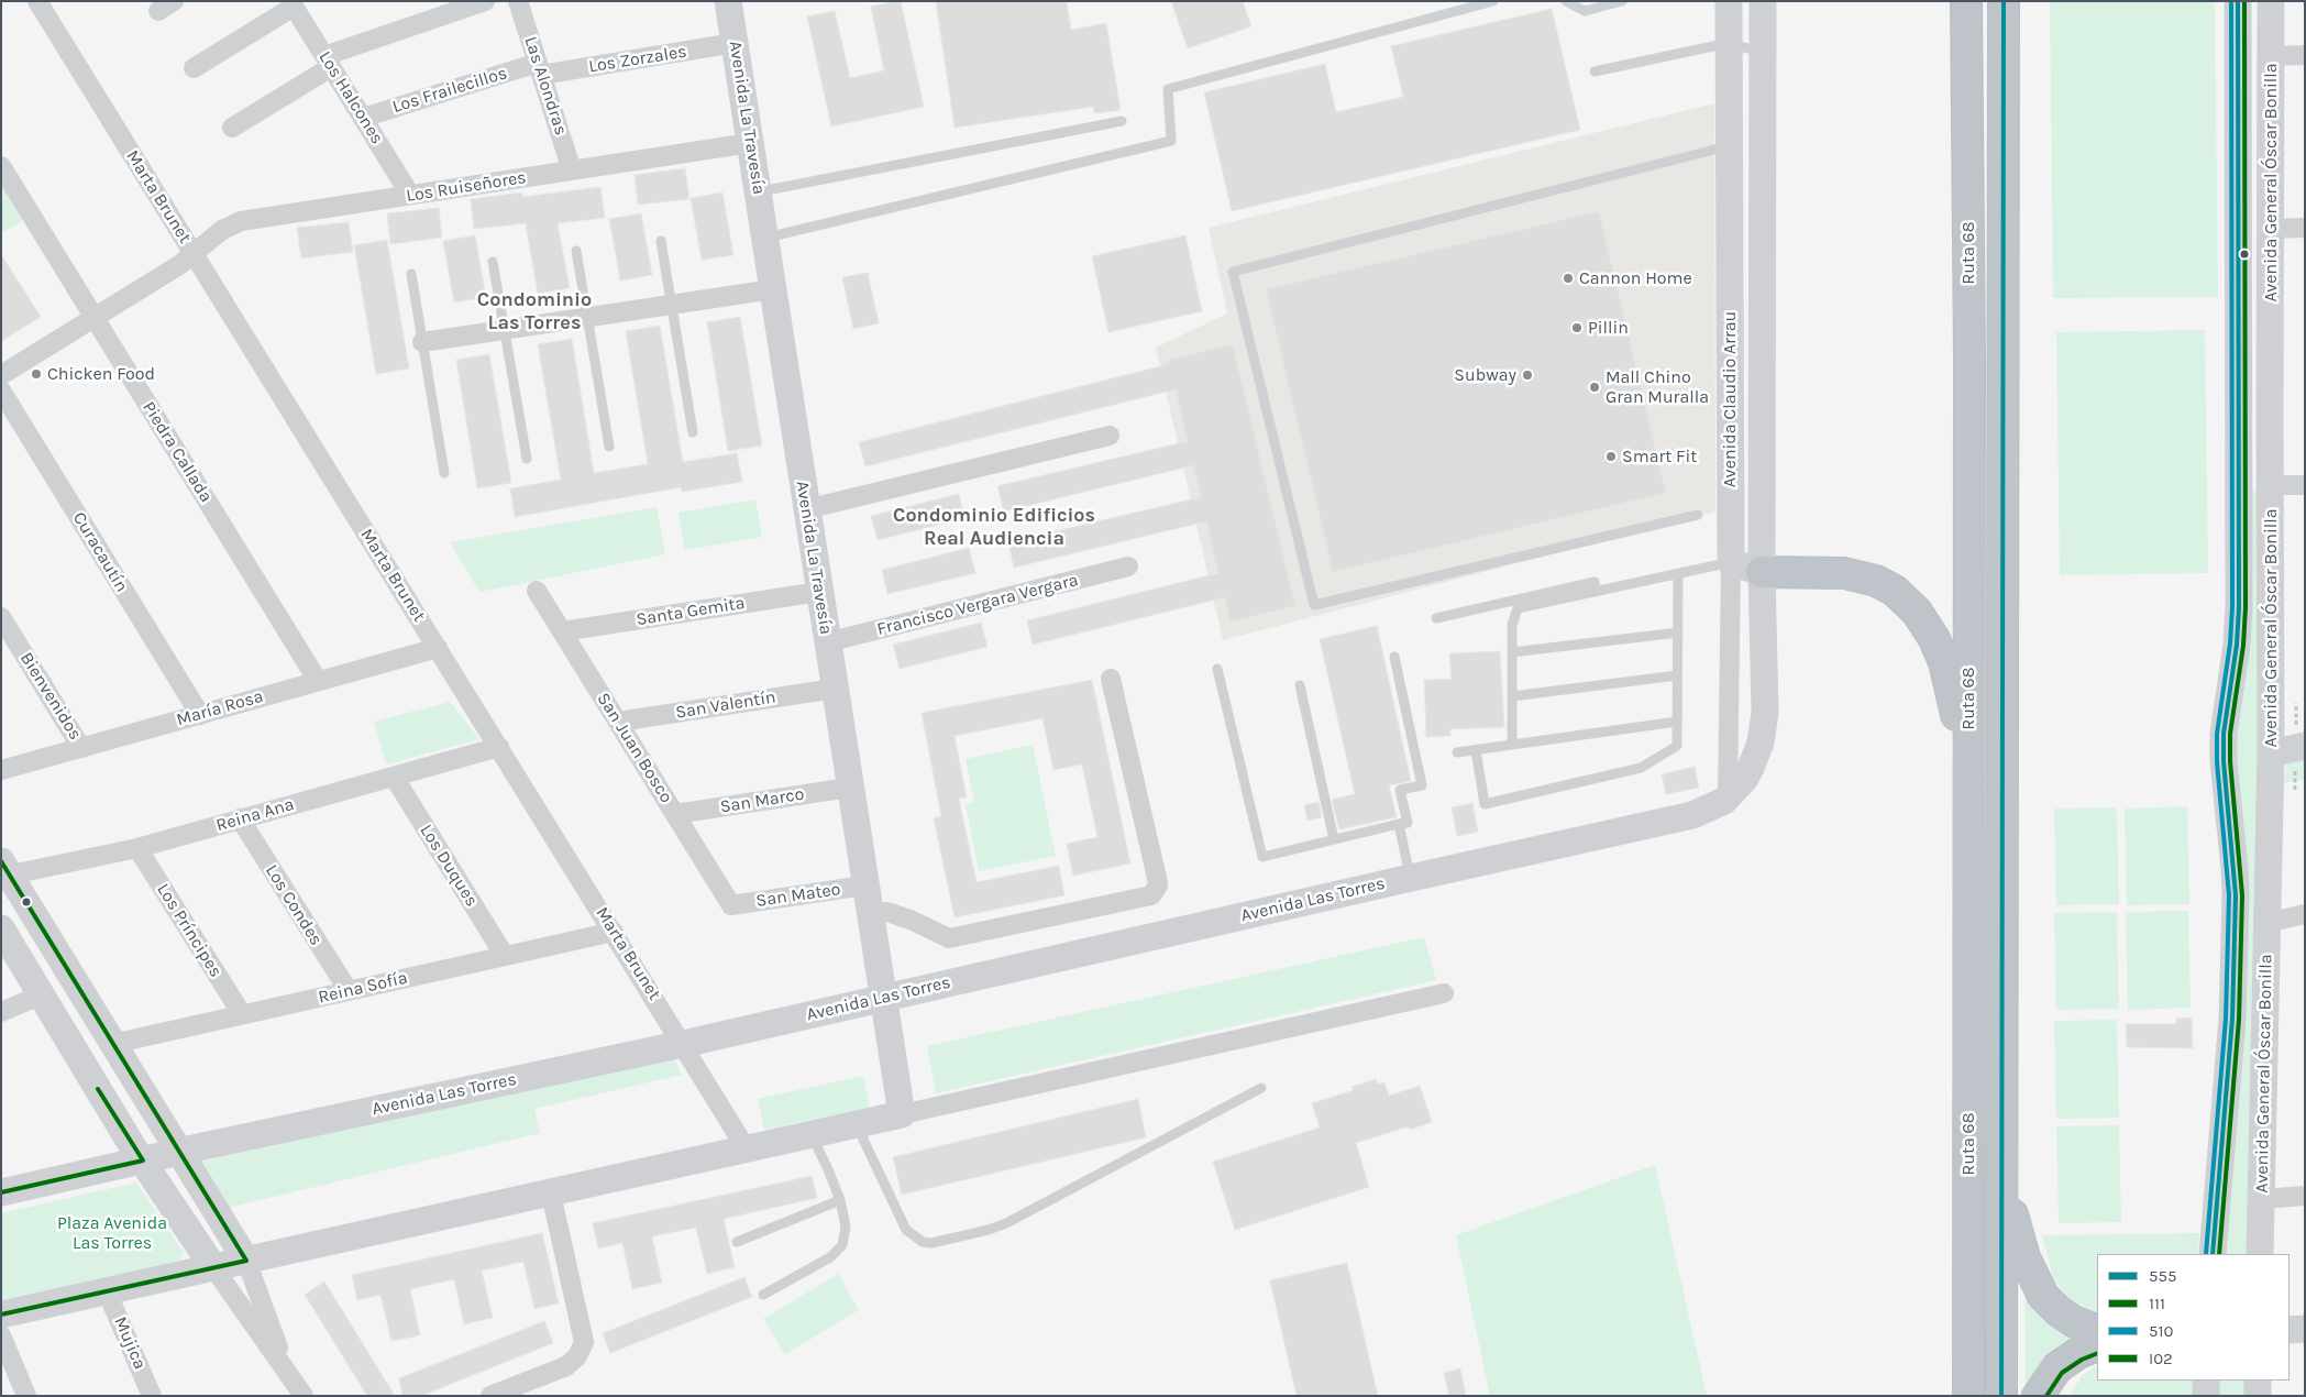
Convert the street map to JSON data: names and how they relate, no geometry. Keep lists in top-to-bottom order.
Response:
{
  "streets": {
    "highway": ["Ruta 68"],
    "street": [
      "Los Zorzales",
      "Las Alondras",
      "Los Frailecillos",
      "Los Halcones",
      "Avenida La Travesía",
      "Avenida General Óscar Bonilla",
      "Los Ruiseñores",
      "Marta Brunet",
      "Avenida Claudio Arrau",
      "Piedra Callada",
      "Curacautín",
      "Francisco Vergara Vergara",
      "Santa Gemita",
      "Bienvenidos",
      "San Valentín",
      "María Rosa",
      "San Juan Bosco",
      "San Marco",
      "Reina Ana",
      "Los Duques",
      "San Mateo",
      "Avenida Las Torres",
      "Los Condes",
      "Los Príncipes",
      "Reina Sofía",
      "Mujica"
    ]
  },
  "crossings": [
    ["Los Zorzales", "Las Alondras"],
    ["Los Zorzales", "Los Frailecillos"],
    ["Los Zorzales", "Avenida La Travesía"],
    ["Las Alondras", "Los Frailecillos"],
    ["Las Alondras", "Los Ruiseñores"],
    ["Los Frailecillos", "Los Halcones"],
    ["Los Halcones", "Los Ruiseñores"],
    ["Avenida La Travesía", "Los Ruiseñores"],
    ["Avenida La Travesía", "Francisco Vergara Vergara"],
    ["Avenida La Travesía", "Santa Gemita"],
    ["Avenida La Travesía", "San Valentín"],
    ["Avenida La Travesía", "San Marco"],
    ["Avenida La Travesía", "San Mateo"],
    ["Avenida La Travesía", "Avenida Las Torres"],
    ["Los Ruiseñores", "Marta Brunet"],
    ["Los Ruiseñores", "Piedra Callada"],
    ["Marta Brunet", "María Rosa"],
    ["Marta Brunet", "Reina Ana"],
    ["Marta Brunet", "Avenida Las Torres"],
    ["Marta Brunet", "Reina Sofía"],
    ["Avenida Claudio Arrau", "Avenida Las Torres"],
    ["Piedra Callada", "María Rosa"],
    ["Curacautín", "María Rosa"],
    ["Santa Gemita", "San Juan Bosco"],
    ["Bienvenidos", "María Rosa"],
    ["San Valentín", "San Juan Bosco"],
    ["San Juan Bosco", "San Marco"],
    ["San Juan Bosco", "San Mateo"],
    ["Reina Ana", "Los Duques"],
    ["Reina Ana", "Los Condes"],
    ["Reina Ana", "Los Príncipes"],
    ["Los Duques", "Reina Sofía"],
    ["Los Condes", "Reina Sofía"],
    ["Los Príncipes", "Reina Sofía"]
  ],
  "districts": ["Condominio Las Torres", "Condominio Edificios Real Audiencia"],
  "parks": ["Plaza Avenida Las Torres"],
  "places": [
    "Cannon Home",
    "Pillin",
    "Chicken Food",
    "Subway",
    "Mall Chino Gran Muralla",
    "Smart Fit"
  ],
  "lines": [
    "transit line 555",
    "transit line 111",
    "transit line 510",
    "transit line I02"
  ],
  "legend": [
    "555",
    "111",
    "510",
    "I02"
  ]
}
